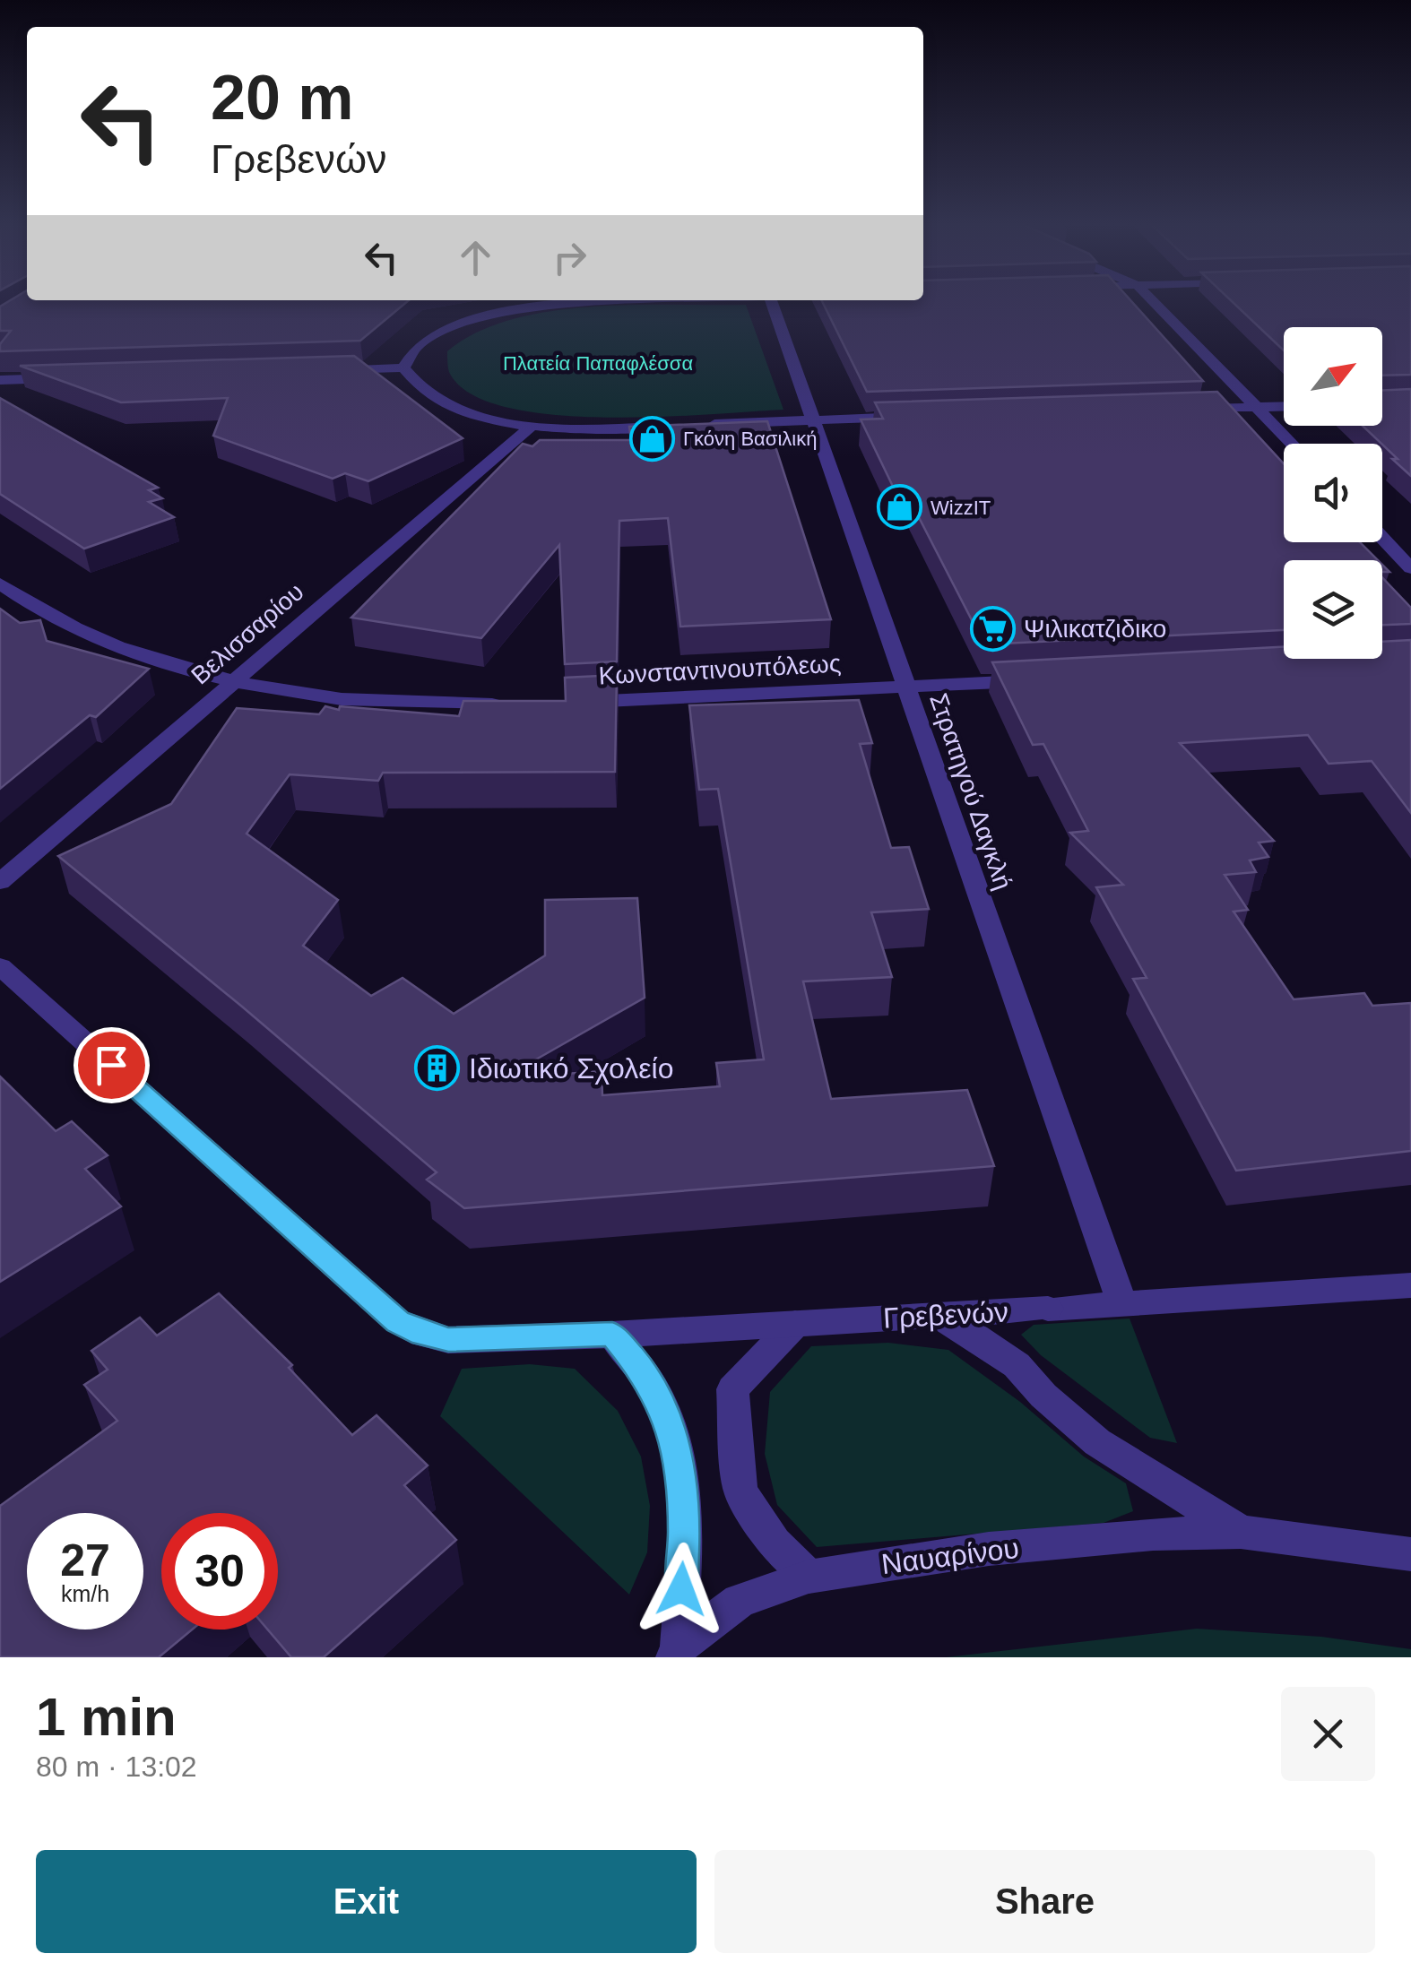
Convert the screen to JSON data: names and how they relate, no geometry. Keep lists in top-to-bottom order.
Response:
{
  "streets": {
    "street": [
      "Βελισσαρίου",
      "Κωνσταντινουπόλεως",
      "Στρατηγού Δαγκλή",
      "Γρεβενών",
      "Ναυαρίνου"
    ]
  },
  "crossings": [
    ["Κωνσταντινουπόλεως", "Στρατηγού Δαγκλή"],
    ["Στρατηγού Δαγκλή", "Γρεβενών"],
    ["Γρεβενών", "Ναυαρίνου"]
  ],
  "parks": ["Πλατεία Παπαφλέσσα"],
  "places": {
    "shop": ["Γκόνη Βασιλική", "WizzIT"],
    "supermarket": ["Ψιλικατζιδικο"],
    "building": ["Ιδιωτικό Σχολείο"]
  },
  "north": "top right",
  "page": {
    "turn": ["20 m", "Γρεβενών"],
    "speed": "27 km/h",
    "limit": "30",
    "heading": ["1 min", "80 m · 13:02"],
    "buttons": ["Exit", "Share"]
  }
}
